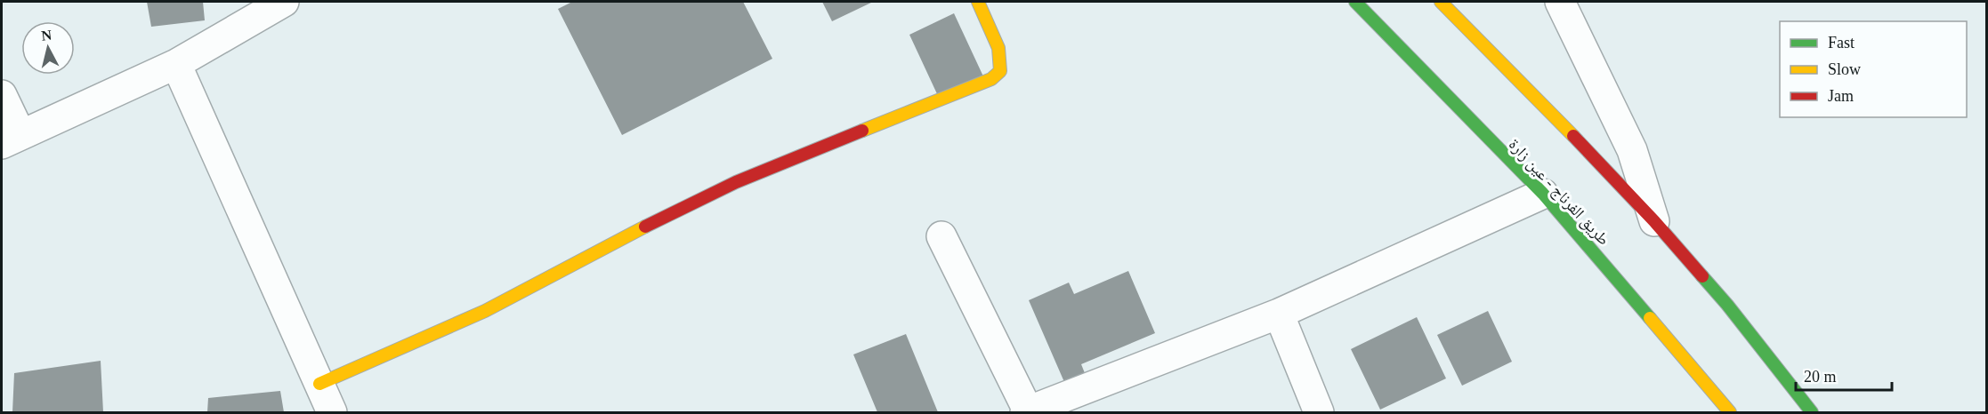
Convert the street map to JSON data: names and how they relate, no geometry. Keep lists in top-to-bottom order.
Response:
{
  "streets": {
    "main road": ["طريق الفرناج - عين زارة"]
  },
  "legend": ["Fast", "Slow", "Jam"],
  "scale_bar": "20 m",
  "north": "top"
}
